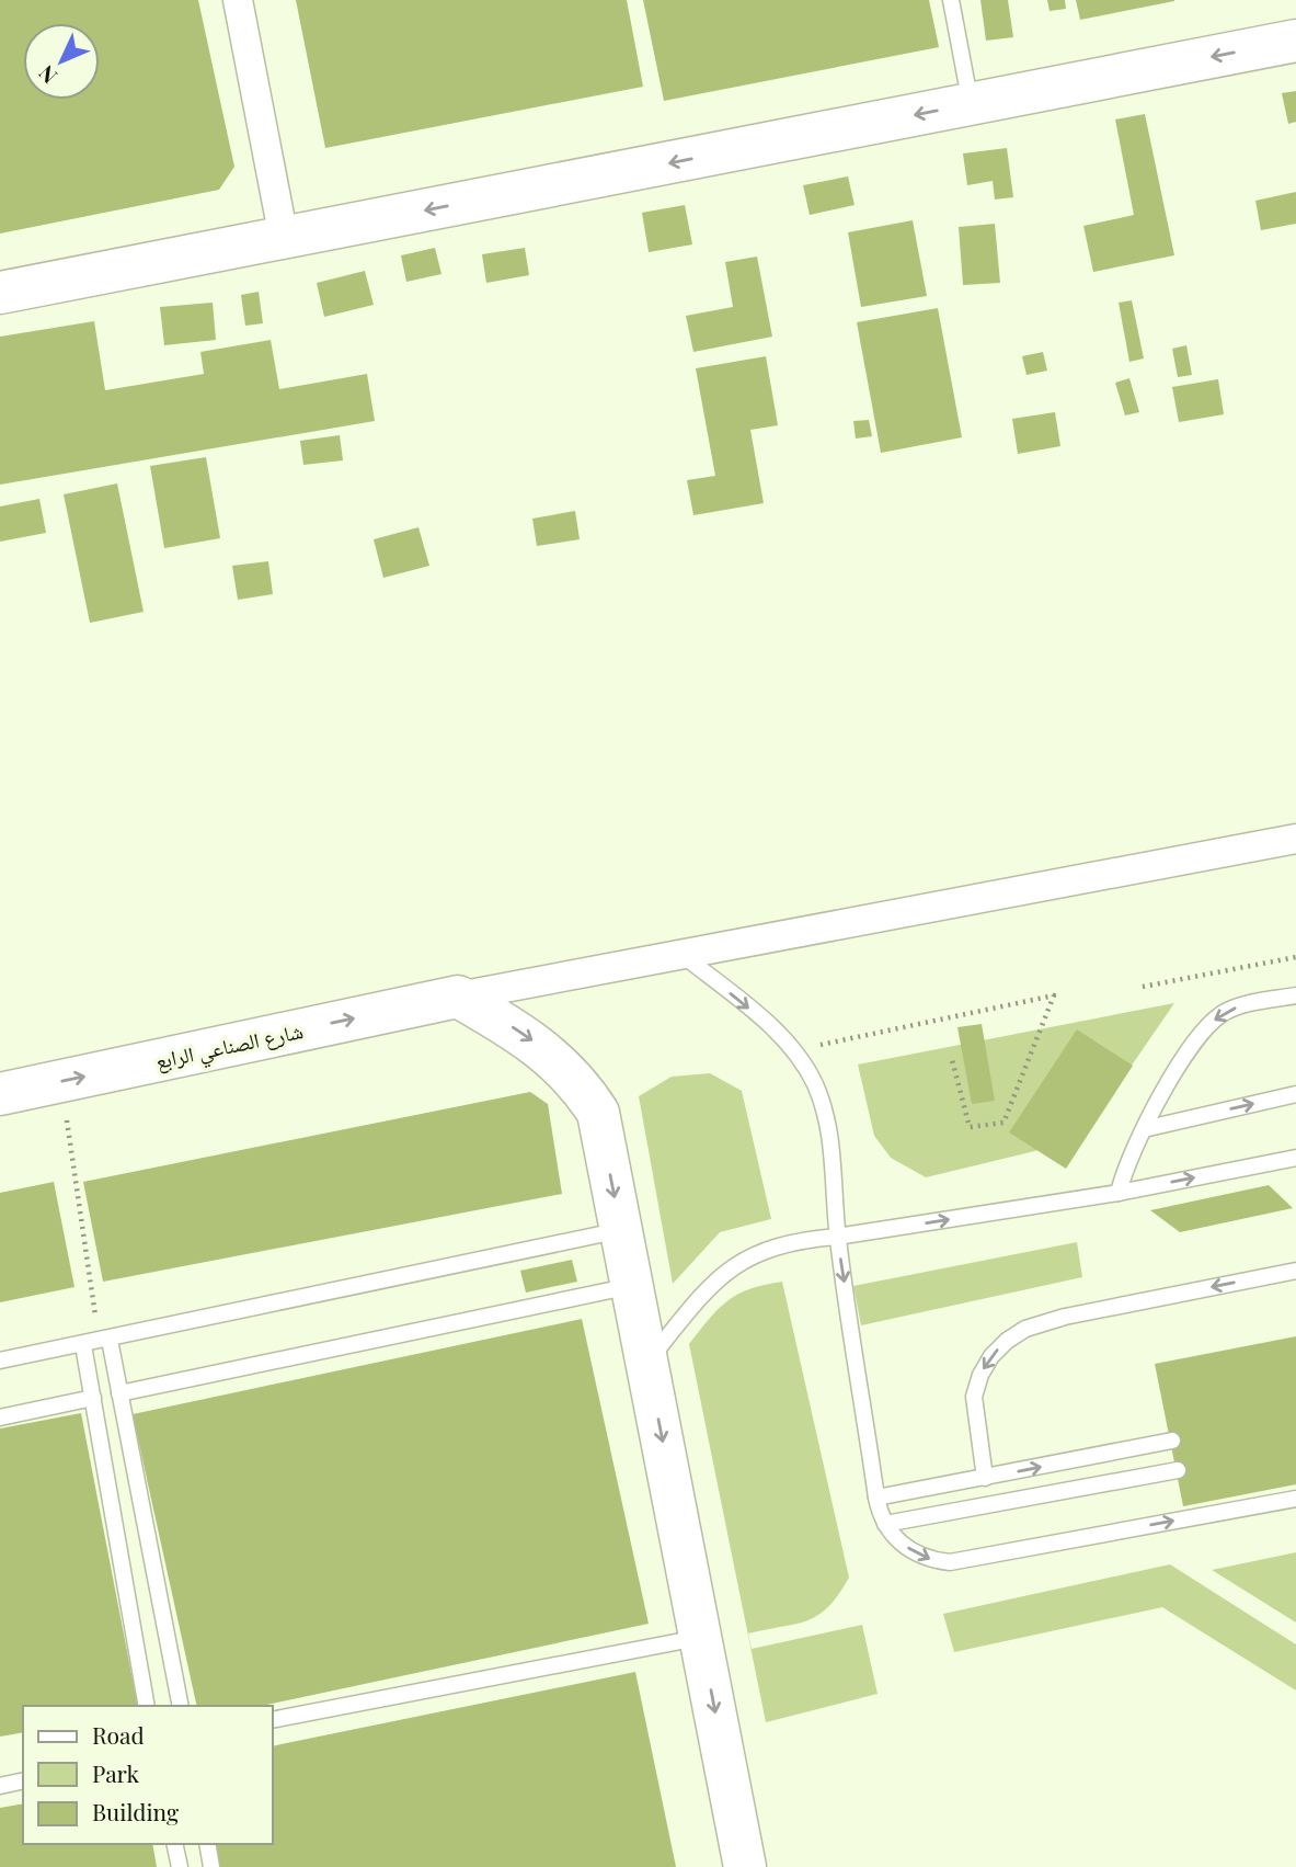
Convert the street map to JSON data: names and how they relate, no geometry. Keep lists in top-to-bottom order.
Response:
{
  "streets": {
    "main road": ["شارع الصناعي الرابع"]
  },
  "one_way": ["شارع الصناعي الرابع"],
  "legend": ["Road", "Park", "Building"],
  "north": "bottom left"
}
